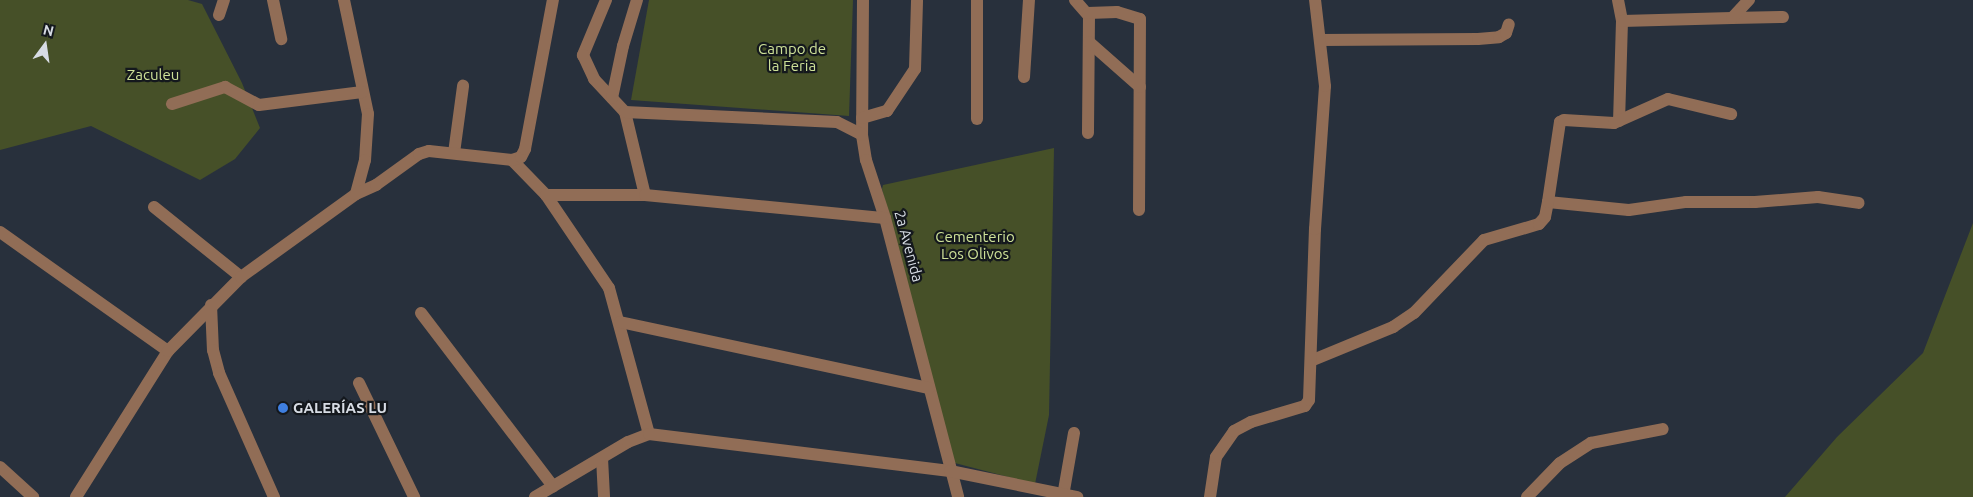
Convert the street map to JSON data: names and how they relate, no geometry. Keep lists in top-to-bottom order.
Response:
{
  "streets": {
    "street": ["2a Avenida"]
  },
  "parks": ["Campo de la Feria", "Zaculeu", "Cementerio Los Olivos"],
  "places": ["GALERÍAS LU"],
  "north": "top"
}
